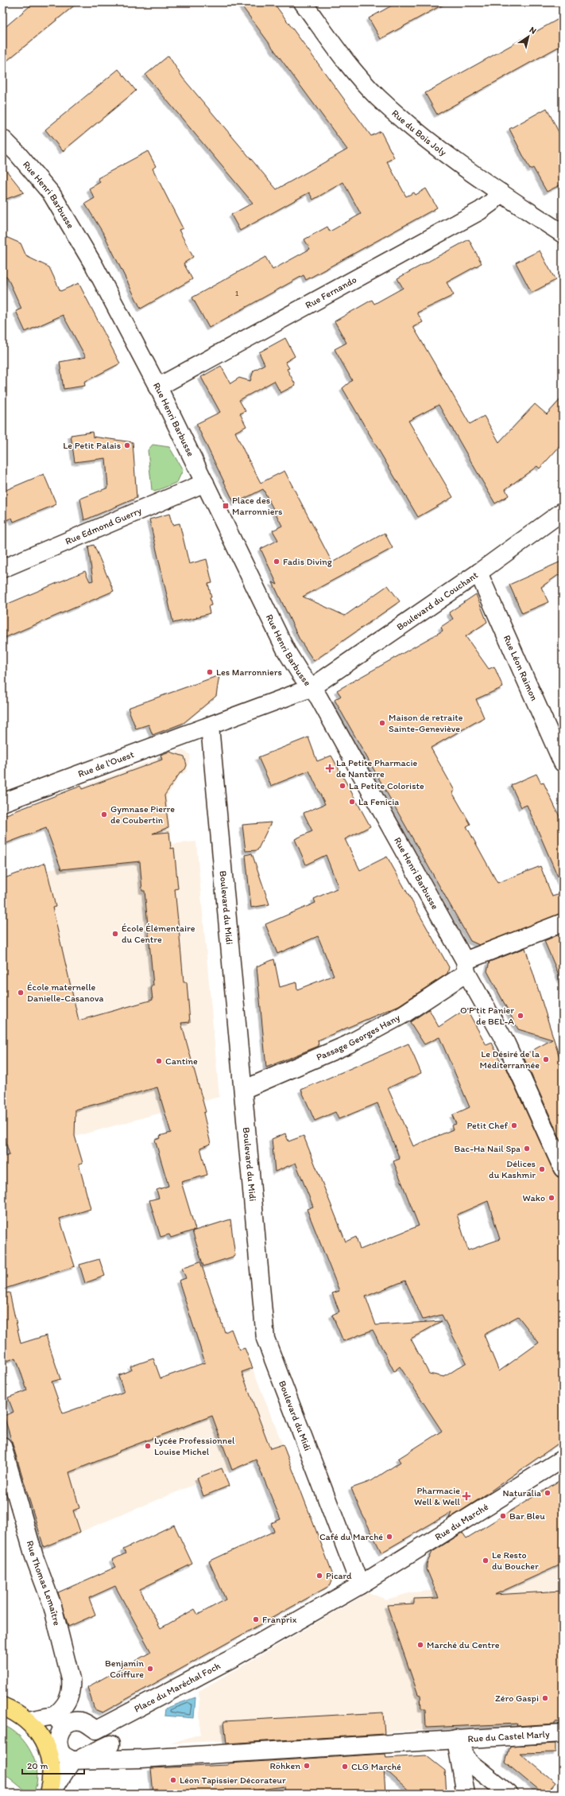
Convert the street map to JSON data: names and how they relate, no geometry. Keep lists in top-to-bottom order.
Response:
{
  "streets": {
    "street": [
      "Rue du Bois Joly",
      "Rue Henri Barbusse",
      "Rue Fernando",
      "Rue Edmond Guerry",
      "Boulevard du Couchant",
      "Rue Léon Raimon",
      "Rue de l'Ouest",
      "Boulevard du Midi",
      "Passage Georges Hany",
      "Rue du Marché",
      "Rue Thomas Lemaître",
      "Place du Maréchal Foch",
      "Rue du Castel Marly"
    ]
  },
  "crossings": [
    ["Rue du Bois Joly", "Rue Fernando"],
    ["Rue Henri Barbusse", "Rue Fernando"],
    ["Rue Henri Barbusse", "Rue Edmond Guerry"],
    ["Rue Henri Barbusse", "Boulevard du Couchant"],
    ["Rue Henri Barbusse", "Passage Georges Hany"],
    ["Boulevard du Couchant", "Rue Léon Raimon"],
    ["Boulevard du Couchant", "Rue de l'Ouest"],
    ["Boulevard du Couchant", "Boulevard du Midi"],
    ["Rue de l'Ouest", "Boulevard du Midi"],
    ["Boulevard du Midi", "Passage Georges Hany"],
    ["Boulevard du Midi", "Rue du Marché"],
    ["Boulevard du Midi", "Place du Maréchal Foch"],
    ["Rue du Marché", "Place du Maréchal Foch"],
    ["Rue Thomas Lemaître", "Place du Maréchal Foch"]
  ],
  "places": {
    "other": [
      "Le Petit Palais",
      "Fadis Diving",
      "Les Marronniers",
      "Maison de retraite Sainte-Geneviève",
      "La Petite Coloriste",
      "La Fenicia",
      "Gymnase Pierre de Coubertin",
      "École Élémentaire du Centre",
      "École maternelle Danielle-Casanova",
      "O'P'tit Panier de BEL-A",
      "Le Désiré de la Méditerrannée",
      "Cantine",
      "Petit Chef",
      "Bac-Ha Nail Spa",
      "Délices du Kashmir",
      "Wako",
      "Lycée Professionnel Louise Michel",
      "Naturalia",
      "Bar Bleu",
      "Café du Marché",
      "Le Resto du Boucher",
      "Picard",
      "Franprix",
      "Marché du Centre",
      "Benjamin Coiffure",
      "Zéro Gaspi",
      "Röhken",
      "CLG Marché",
      "Léon Tapissier Décorateur"
    ],
    "transit": ["Place des Marronniers"],
    "health": ["La Petite Pharmacie de Nanterre", "Pharmacie Well & Well"]
  },
  "house_numbers": ["1"],
  "scale_bar": "20 m",
  "north": "top right"
}
